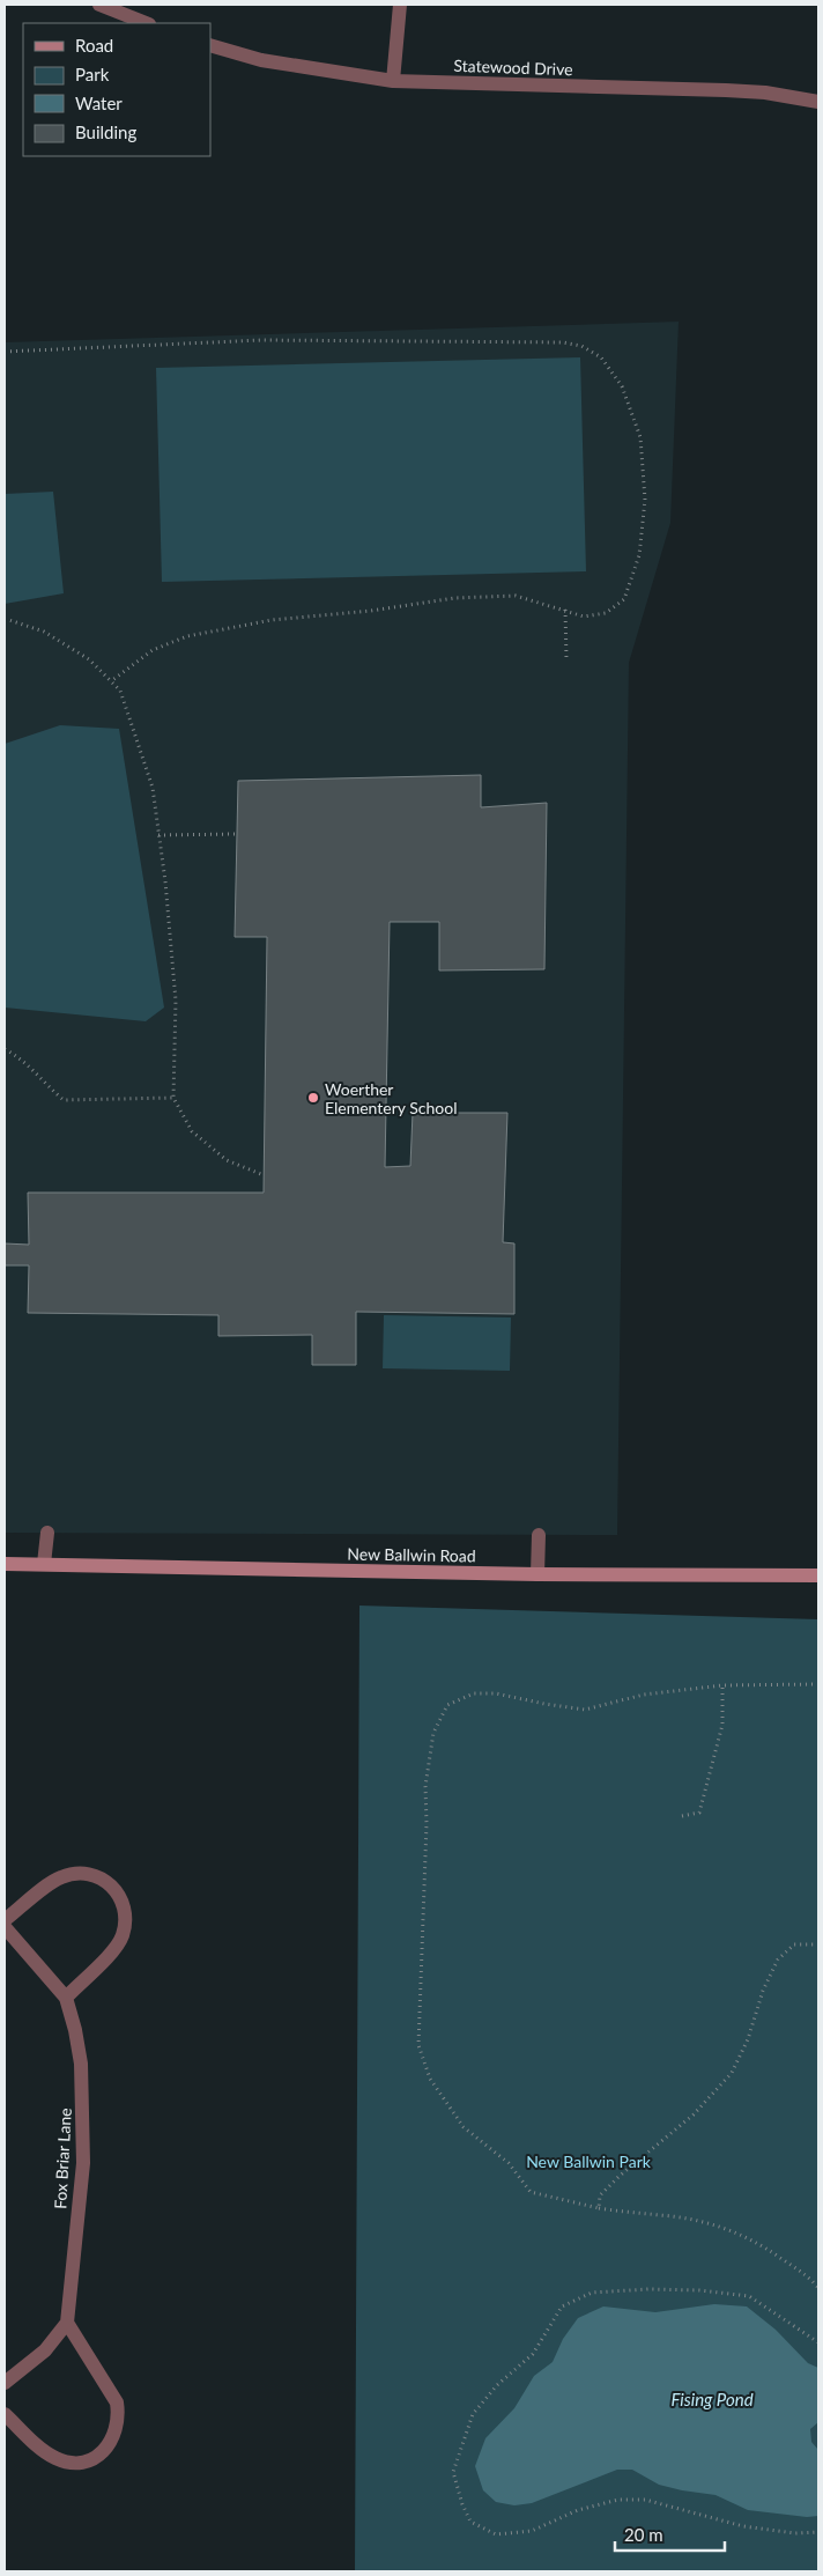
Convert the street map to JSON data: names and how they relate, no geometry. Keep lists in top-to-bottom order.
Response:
{
  "streets": {
    "main road": ["New Ballwin Road"],
    "street": ["Statewood Drive", "Fox Briar Lane"]
  },
  "water": ["Fising Pond"],
  "parks": ["New Ballwin Park"],
  "places": ["Woerther Elementery School"],
  "legend": [
    "Road",
    "Park",
    "Water",
    "Building"
  ],
  "scale_bar": "20 m"
}
